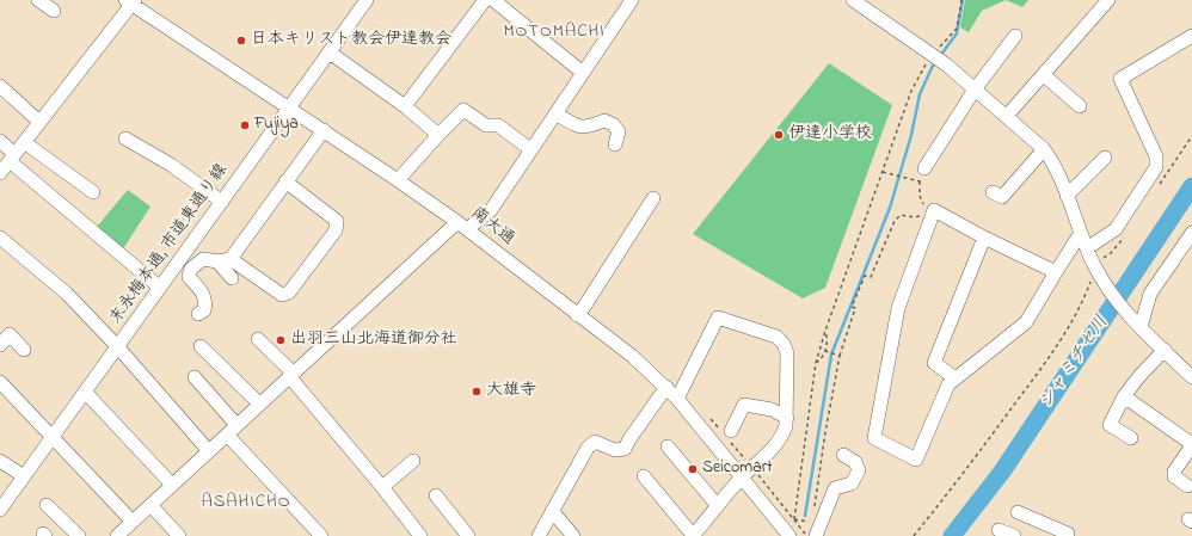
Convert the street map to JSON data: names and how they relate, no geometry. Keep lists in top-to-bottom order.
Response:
{
  "streets": {
    "street": ["南大通", "末永梅本通, 市道東通り線"]
  },
  "crossings": [
    ["南大通", "末永梅本通, 市道東通り線"]
  ],
  "districts": ["MOTOMACHI", "ASAHICHO"],
  "water": ["シャミチセ川"],
  "places": [
    "日本キリスト教会伊達教会",
    "Fujiya",
    "伊達小学校",
    "出羽三山北海道御分社",
    "大雄寺",
    "Seicomart"
  ]
}
